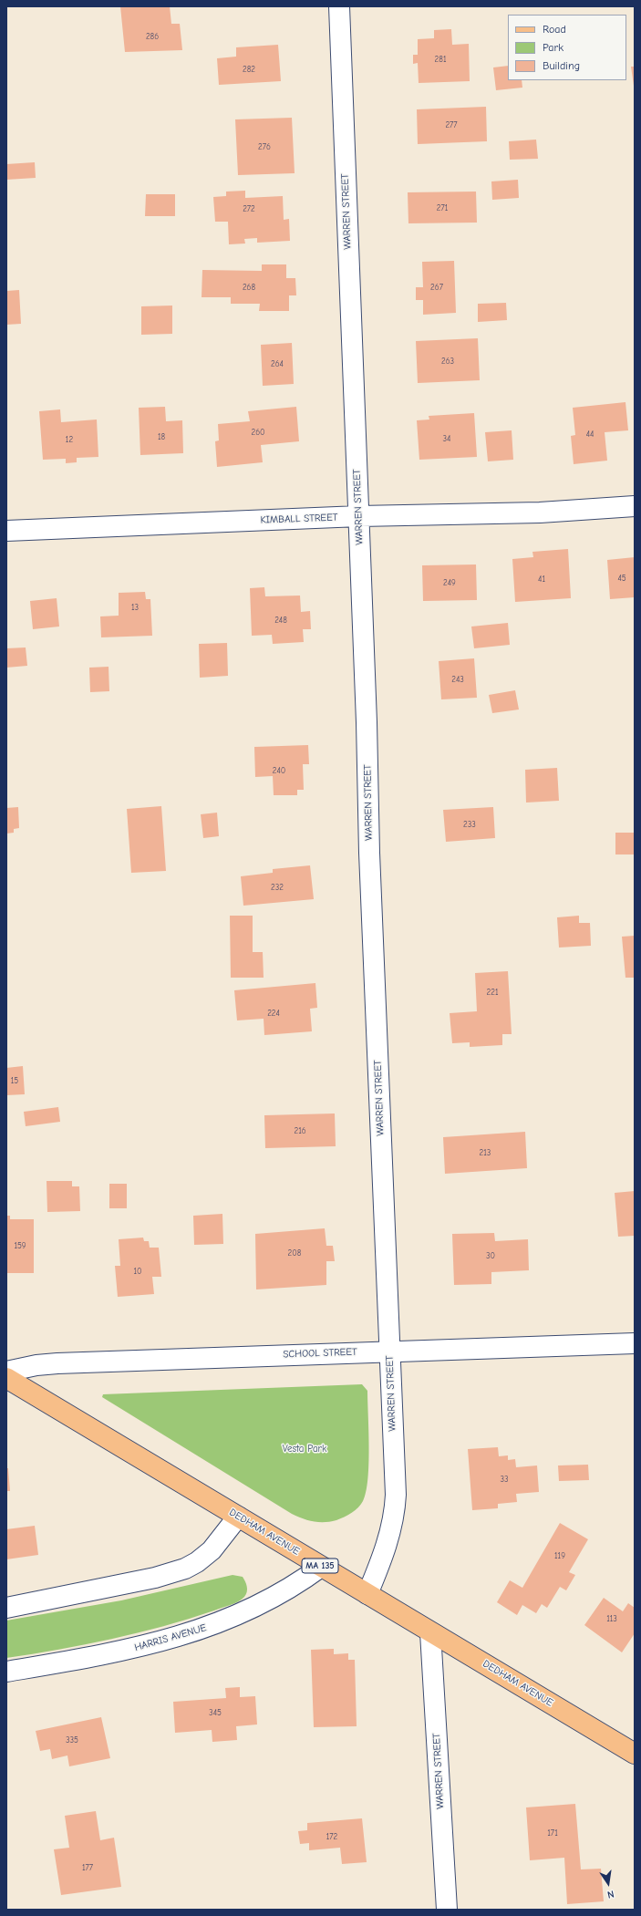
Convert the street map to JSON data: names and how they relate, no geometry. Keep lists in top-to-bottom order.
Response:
{
  "streets": {
    "main road": ["DEDHAM AVENUE", "MA 135"],
    "street": [
      "WARREN STREET",
      "KIMBALL STREET",
      "SCHOOL STREET",
      "HARRIS AVENUE"
    ]
  },
  "crossings": [
    ["WARREN STREET", "KIMBALL STREET"],
    ["WARREN STREET", "SCHOOL STREET"],
    ["WARREN STREET", "DEDHAM AVENUE"],
    ["DEDHAM AVENUE", "HARRIS AVENUE"]
  ],
  "parks": ["Vesta Park"],
  "house_numbers": [
    "286",
    "281",
    "282",
    "277",
    "276",
    "271",
    "272",
    "268",
    "267",
    "263",
    "264",
    "260",
    "44",
    "18",
    "34",
    "12",
    "45",
    "41",
    "249",
    "13",
    "248",
    "243",
    "240",
    "233",
    "232",
    "221",
    "224",
    "15",
    "216",
    "213",
    "159",
    "208",
    "30",
    "10",
    "33",
    "119",
    "113",
    "345",
    "335",
    "171",
    "172",
    "177"
  ],
  "legend": ["Road", "Park", "Building"],
  "north": "bottom"
}
